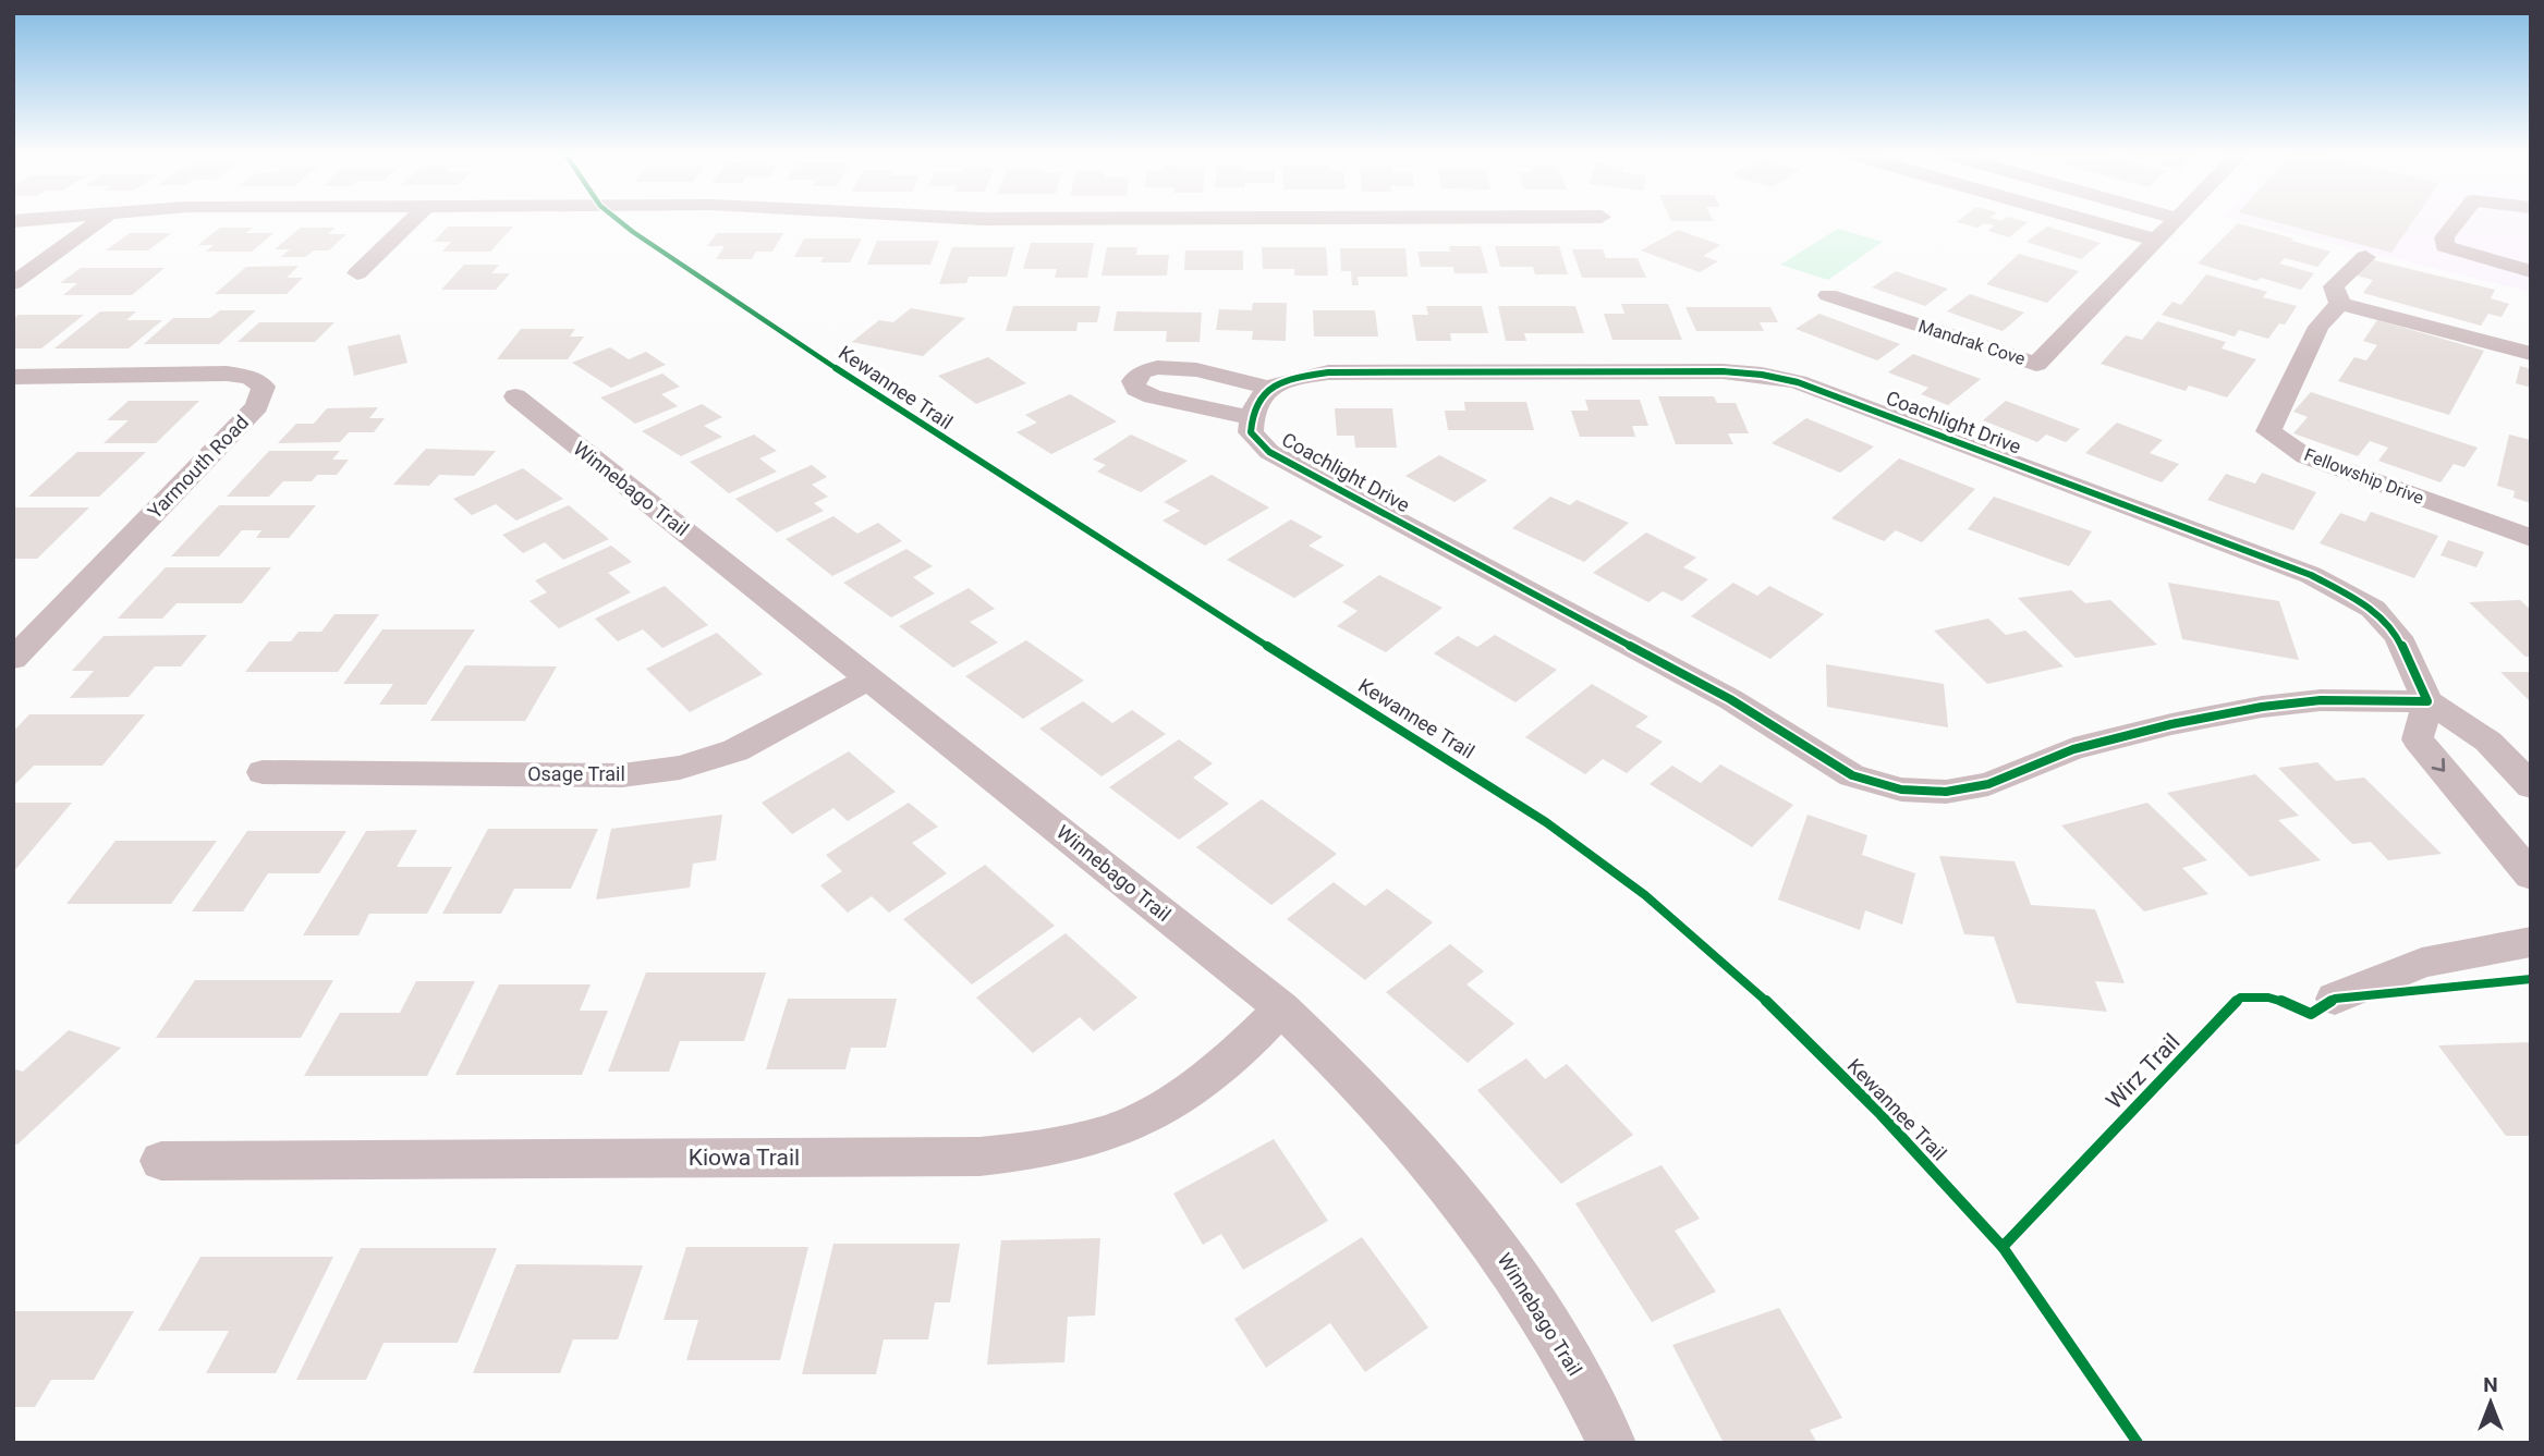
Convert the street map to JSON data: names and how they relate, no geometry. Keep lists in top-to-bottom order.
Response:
{
  "streets": {
    "street": [
      "Mandrak Cove",
      "Coachlight Drive",
      "Yarmouth Road",
      "Fellowship Drive",
      "Winnebago Trail",
      "Osage Trail",
      "Kiowa Trail"
    ],
    "cycle path": ["Kewannee Trail", "Wirz Trail"]
  },
  "crossings": [
    ["Winnebago Trail", "Osage Trail"],
    ["Winnebago Trail", "Kiowa Trail"]
  ],
  "north": "top"
}
